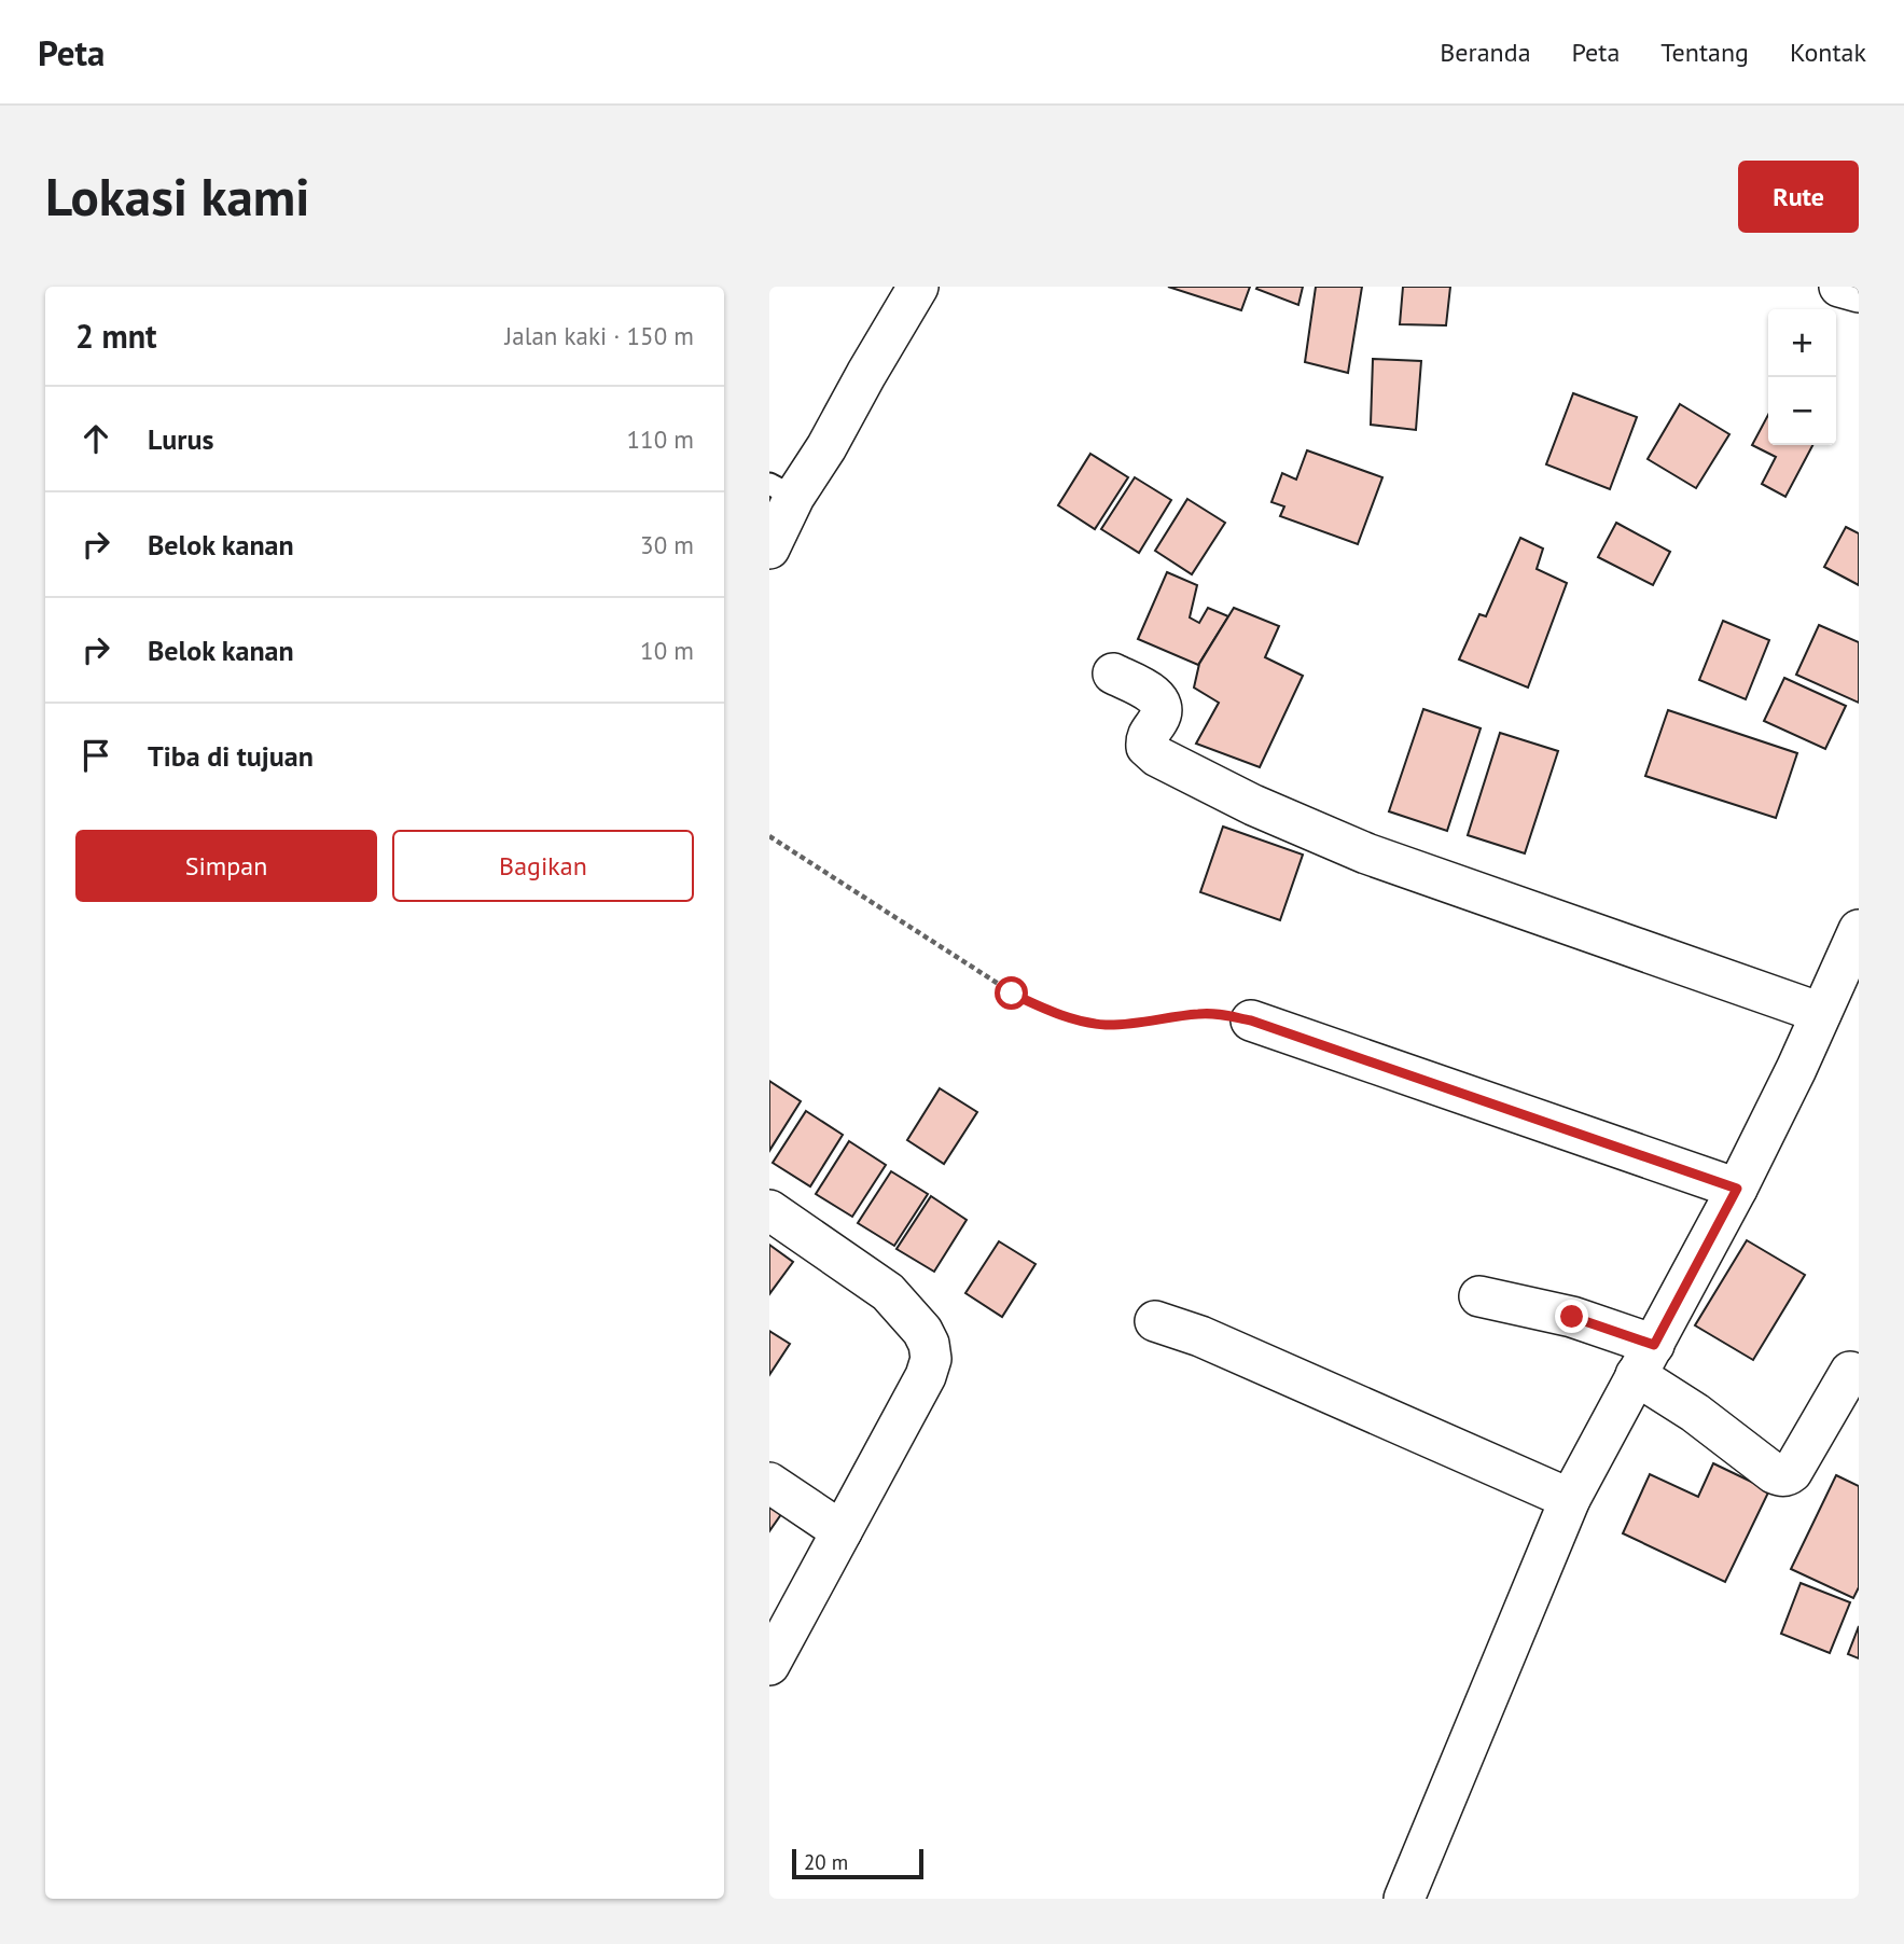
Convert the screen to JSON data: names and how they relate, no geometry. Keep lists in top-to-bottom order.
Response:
{
  "scale_bar": "20 m",
  "page": {
    "header": "Peta",
    "nav": [
      "Beranda",
      "Peta",
      "Tentang",
      "Kontak"
    ],
    "buttons": [
      "Rute",
      ["Simpan", "Bagikan"]
    ],
    "title": "Lokasi kami",
    "heading": ["2 mnt", "Jalan kaki · 150 m"],
    "map_buttons": ["+", "−"],
    "list": [
      ["Lurus", "110 m"],
      ["Belok kanan", "30 m"],
      ["Belok kanan", "10 m"],
      "Tiba di tujuan"
    ],
    "scale": "20 m"
  }
}
